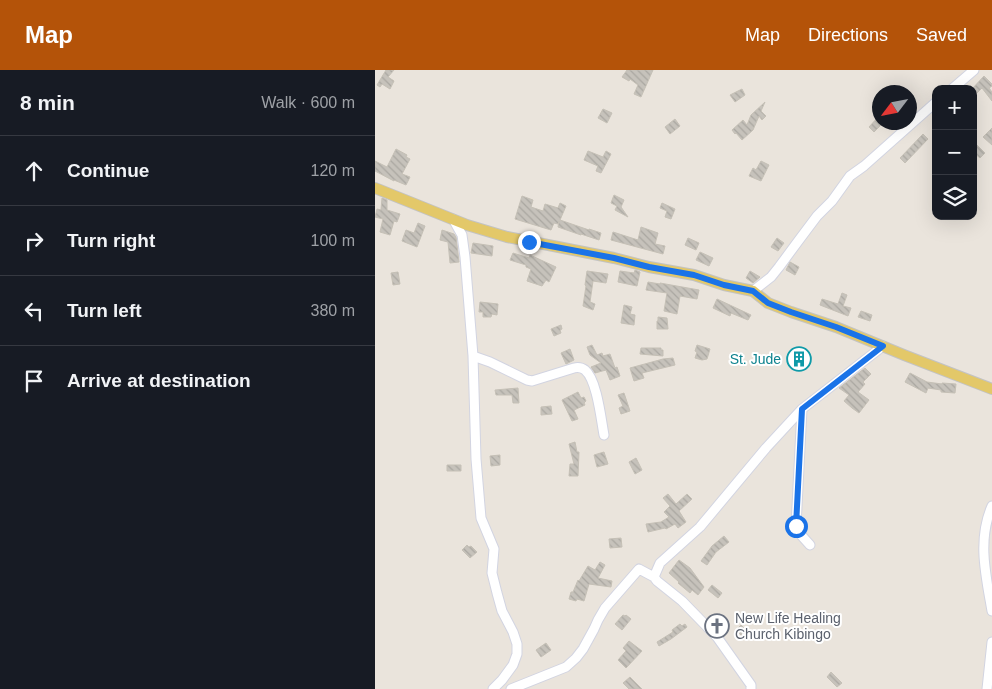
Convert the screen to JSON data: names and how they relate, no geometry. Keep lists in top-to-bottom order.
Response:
{
  "places": {
    "building": ["St. Jude"],
    "church": ["New Life Healing Church Kibingo"]
  },
  "north": "bottom left",
  "page": {
    "header": "Map",
    "nav": ["Map", "Directions", "Saved"],
    "heading": ["8 min", "Walk · 600 m"],
    "map_buttons": ["+", "−"],
    "list": [
      ["Continue", "120 m"],
      ["Turn right", "100 m"],
      ["Turn left", "380 m"],
      "Arrive at destination"
    ]
  }
}
